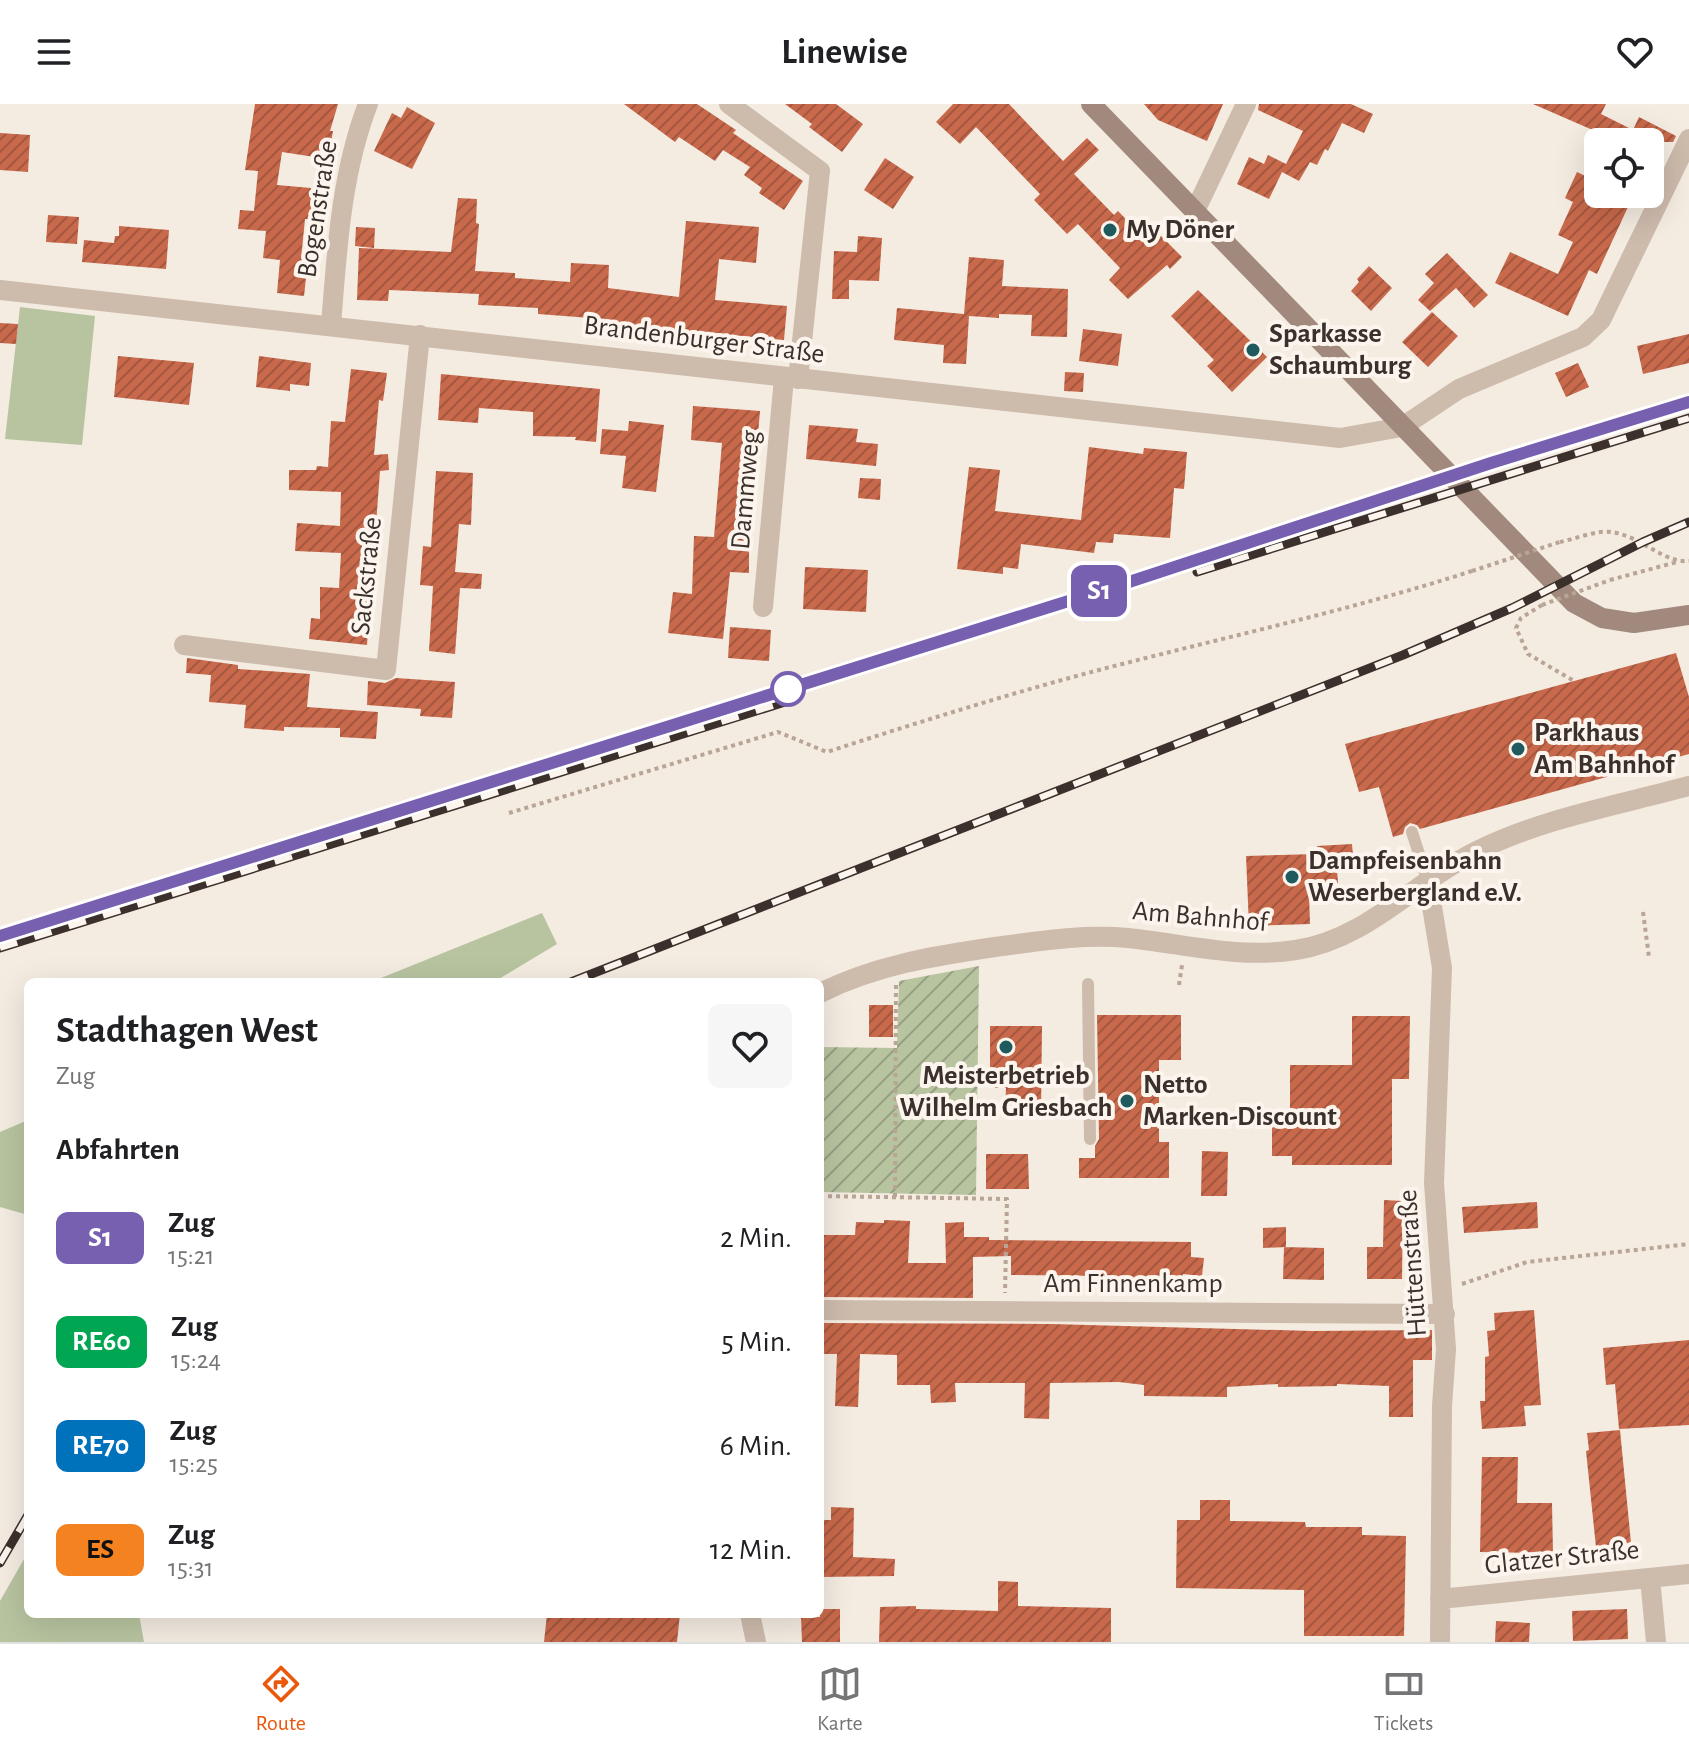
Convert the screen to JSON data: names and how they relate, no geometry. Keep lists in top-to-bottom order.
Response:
{
  "streets": {
    "street": [
      "Bogenstraße",
      "Brandenburger Straße",
      "Dammweg",
      "Sackstraße",
      "Am Bahnhof",
      "Hüttenstraße",
      "Am Finnenkamp",
      "Glatzer Straße"
    ]
  },
  "crossings": [
    ["Bogenstraße", "Brandenburger Straße"],
    ["Brandenburger Straße", "Dammweg"],
    ["Brandenburger Straße", "Sackstraße"],
    ["Am Bahnhof", "Hüttenstraße"],
    ["Hüttenstraße", "Am Finnenkamp"],
    ["Hüttenstraße", "Glatzer Straße"]
  ],
  "places": [
    "My Döner",
    "Sparkasse Schaumburg",
    "Parkhaus Am Bahnhof",
    "Dampfeisenbahn Weserbergland e.V.",
    "Meisterbetrieb Wilhelm Griesbach",
    "Netto Marken-Discount"
  ],
  "page": {
    "header": "Linewise",
    "on_map": "S1",
    "heading": [
      ["Stadthagen West", "Zug"],
      "Abfahrten"
    ],
    "list": [
      {
        "mark": "S1",
        "name": "Zug",
        "note": "15:21",
        "value": "2 Min."
      },
      {
        "mark": "RE60",
        "name": "Zug",
        "note": "15:24",
        "value": "5 Min."
      },
      {
        "mark": "RE70",
        "name": "Zug",
        "note": "15:25",
        "value": "6 Min."
      },
      {
        "mark": "ES",
        "name": "Zug",
        "note": "15:31",
        "value": "12 Min."
      }
    ],
    "tabs": ["Route", "Karte", "Tickets"]
  }
}
